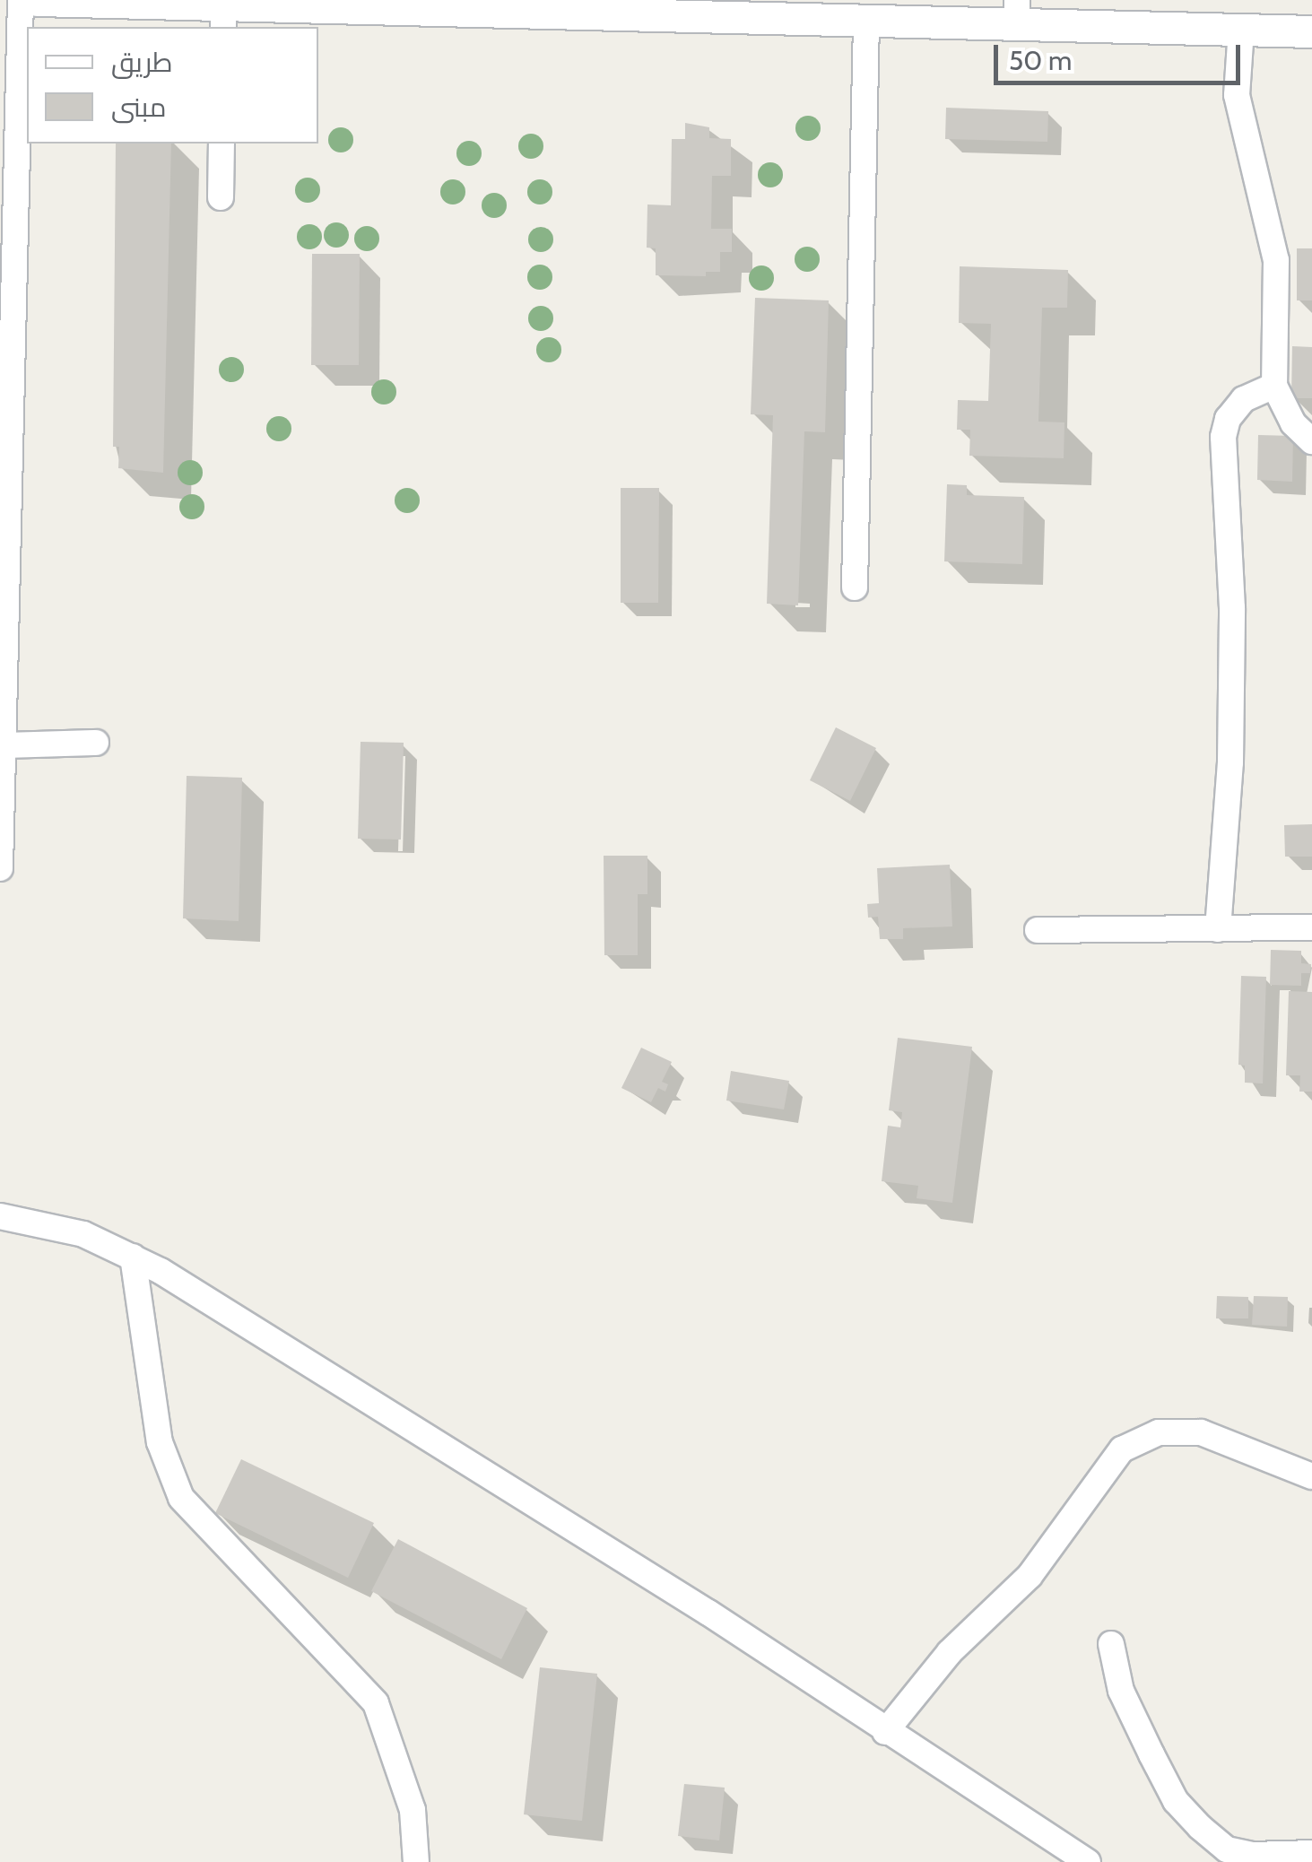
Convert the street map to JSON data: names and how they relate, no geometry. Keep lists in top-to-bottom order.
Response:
{
  "legend": ["طريق", "مبنى"],
  "scale_bar": "50 m"
}
